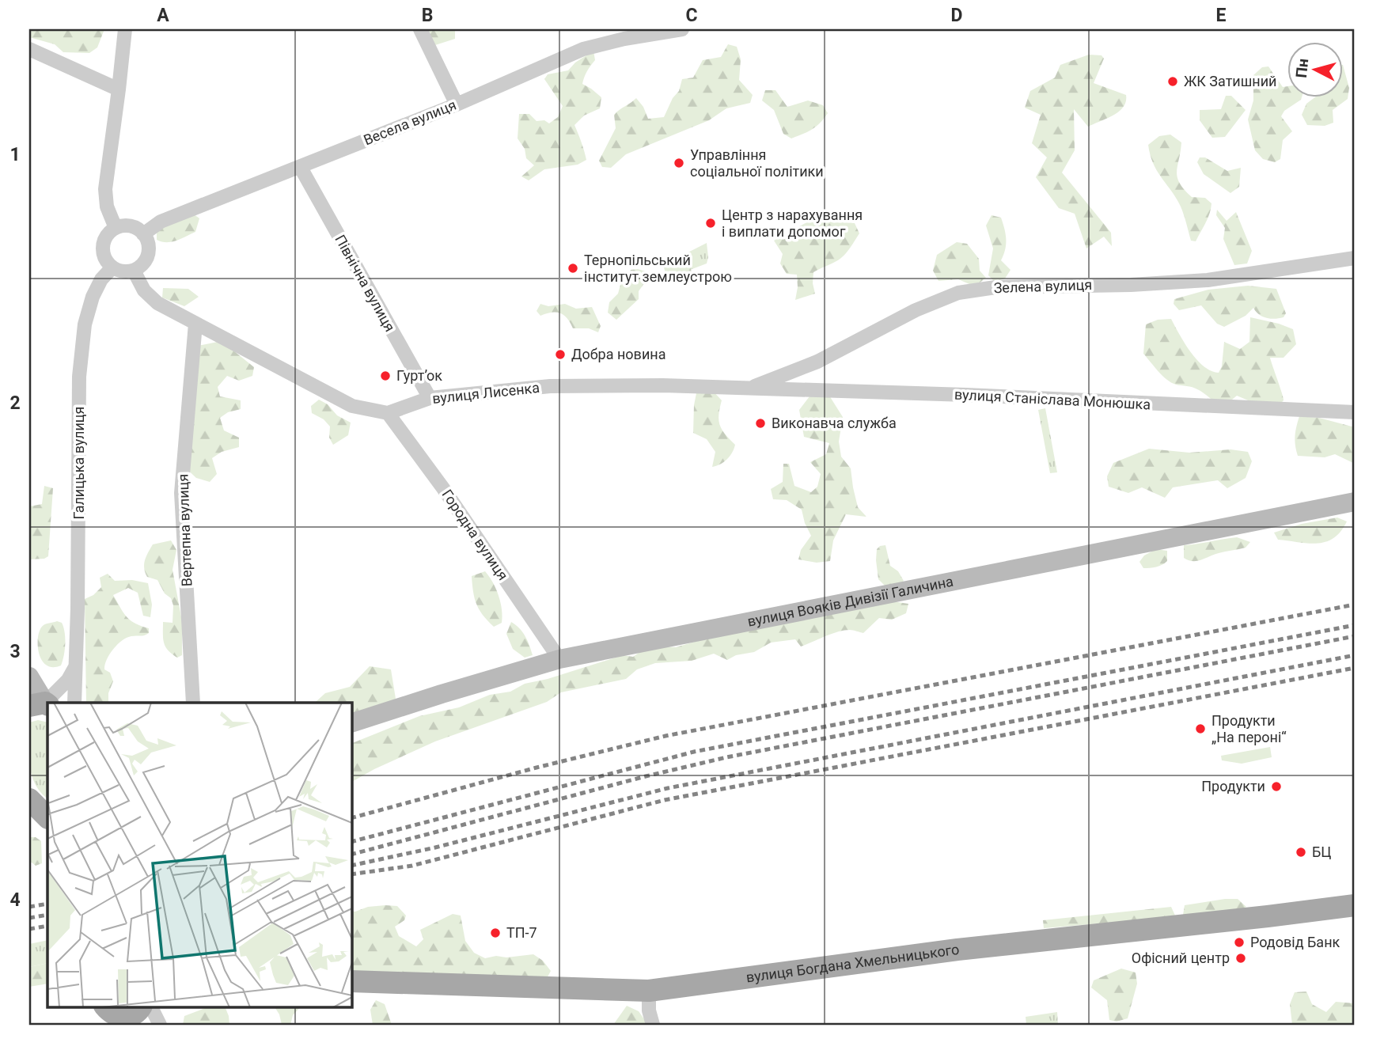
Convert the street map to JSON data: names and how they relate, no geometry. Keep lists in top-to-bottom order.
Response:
{
  "streets": {
    "main road": ["вулиця Вояків Дивізії Галичина", "вулиця Богдана Хмельницького"],
    "street": [
      "Весела вулиця",
      "Північна вулиця",
      "Зелена вулиця",
      "вулиця Лисенка",
      "вулиця Станіслава Монюшка",
      "Галицька вулиця",
      "Вертепна вулиця",
      "Городна вулиця"
    ]
  },
  "crossings": [
    ["Весела вулиця", "Північна вулиця"],
    ["Весела вулиця", "Галицька вулиця"],
    ["Північна вулиця", "вулиця Лисенка"],
    ["Зелена вулиця", "вулиця Лисенка"],
    ["Зелена вулиця", "вулиця Станіслава Монюшка"],
    ["вулиця Лисенка", "вулиця Станіслава Монюшка"],
    ["вулиця Лисенка", "Городна вулиця"],
    ["Городна вулиця", "вулиця Вояків Дивізії Галичина"]
  ],
  "places": [
    "ЖК Затишний",
    "Управління соціальної політики",
    "Центр з нарахування і виплати допомог",
    "Тернопільський інститут землеустрою",
    "Добра новина",
    "Гурт’ок",
    "Виконавча служба",
    "Продукти „На пероні“",
    "Продукти",
    "БЦ",
    "ТП-7",
    "Родовід Банк",
    "Офісний центр"
  ],
  "north": "left",
  "grid": {
    "columns": [
      "A",
      "B",
      "C",
      "D",
      "E"
    ],
    "rows": [
      "1",
      "2",
      "3",
      "4"
    ]
  }
}
